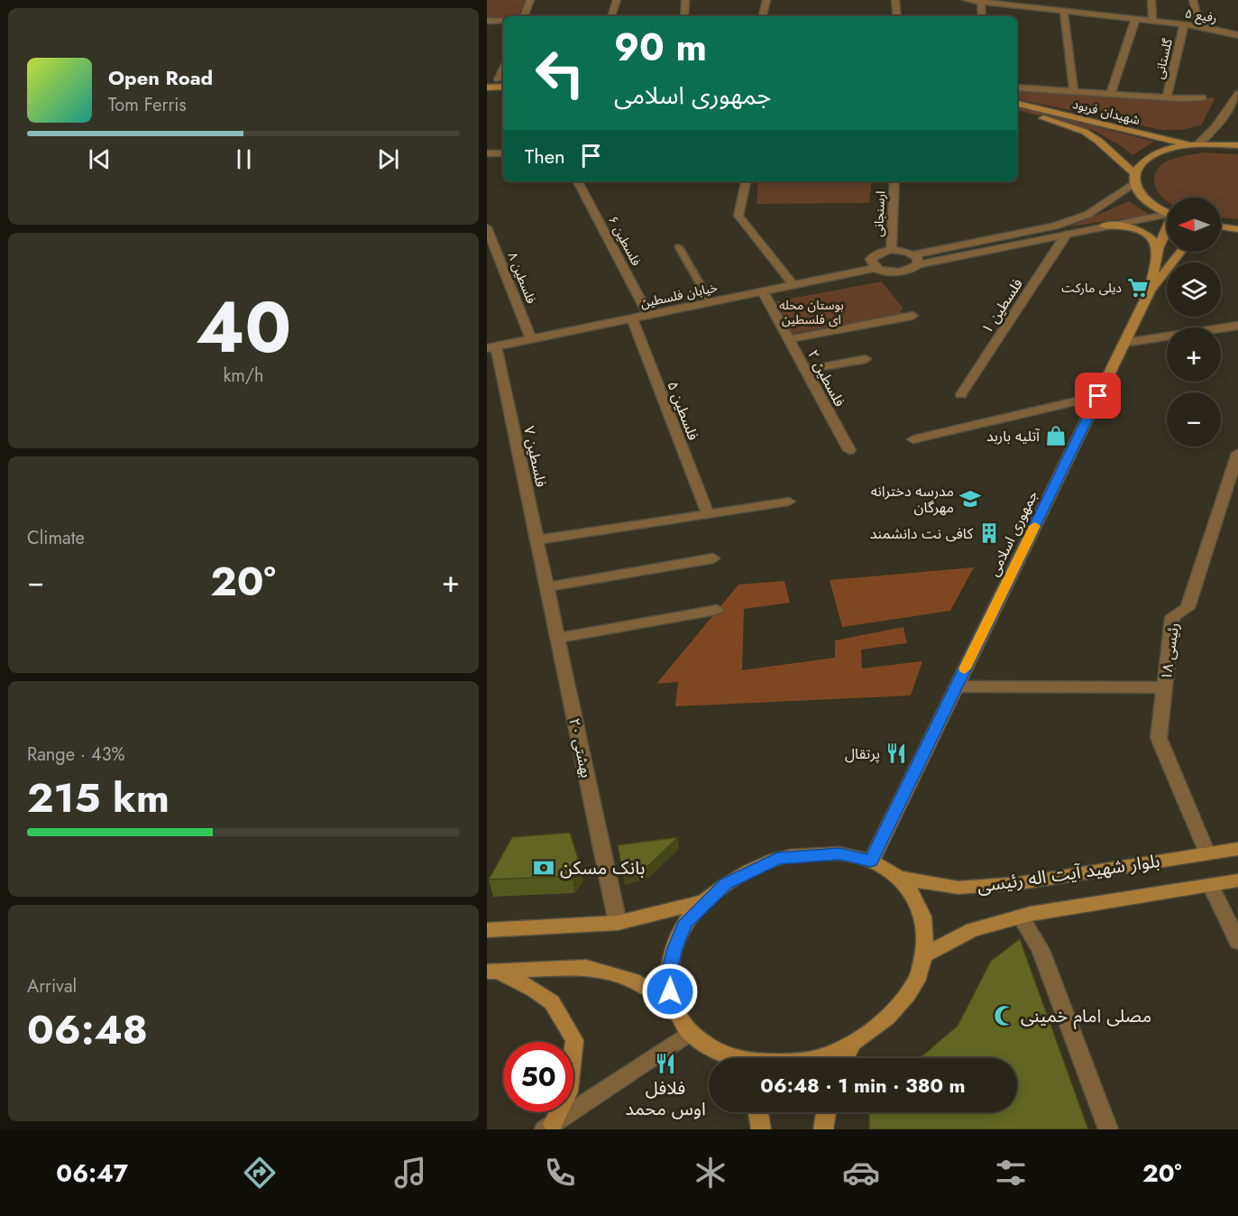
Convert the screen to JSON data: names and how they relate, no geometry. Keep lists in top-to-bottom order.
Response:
{
  "streets": {
    "main road": ["شهيدان فربود", "جمهوری اسلامی", "بلوار شهید آیت اله رئیسی"],
    "street": [
      "رفیع ۵",
      "گلستانی",
      "ارسنجانی",
      "فلسطین ۶",
      "فلسطین ۸",
      "خیابان فلسطین",
      "فلسطین ۱",
      "فلسطین ۲",
      "فلسطین ۵",
      "فلسطین ۷",
      "رئیسی ۱۸",
      "بهشتی ۲۰"
    ]
  },
  "crossings": [
    ["رفیع ۵", "گلستانی"],
    ["فلسطین ۶", "خیابان فلسطین"],
    ["فلسطین ۸", "خیابان فلسطین"],
    ["خیابان فلسطین", "فلسطین ۲"],
    ["خیابان فلسطین", "فلسطین ۵"],
    ["خیابان فلسطین", "فلسطین ۷"],
    ["فلسطین ۷", "بهشتی ۲۰"],
    ["رئیسی ۱۸", "بلوار شهید آیت اله رئیسی"]
  ],
  "parks": ["بوستان محله ای فلسطین"],
  "places": {
    "supermarket": ["دیلی مارکت"],
    "shop": ["آتلیه باربد"],
    "school or university": ["مدرسه دخترانه مهرگان"],
    "building": ["کافی نت دانشمند"],
    "restaurant": ["پرتقال", "فلافل اوس محمد"],
    "bank": ["بانک مسکن"],
    "mosque": ["مصلی امام خمینی"]
  },
  "north": "left",
  "page": {
    "turn": ["90 m", "جمهوری اسلامی"],
    "song": ["Open Road", "Tom Ferris"],
    "then": "Then",
    "map_buttons": ["+", "−"],
    "tile": [
      ["40", "km/h"],
      "Climate",
      ["Range · 43%", "215 km"],
      ["Arrival", "06:48"]
    ],
    "heat": ["−", "20°", "+"],
    "limit": "50",
    "trip": "06:48 · 1 min · 380 m",
    "tabs": ["06:47", "20°"]
  }
}
